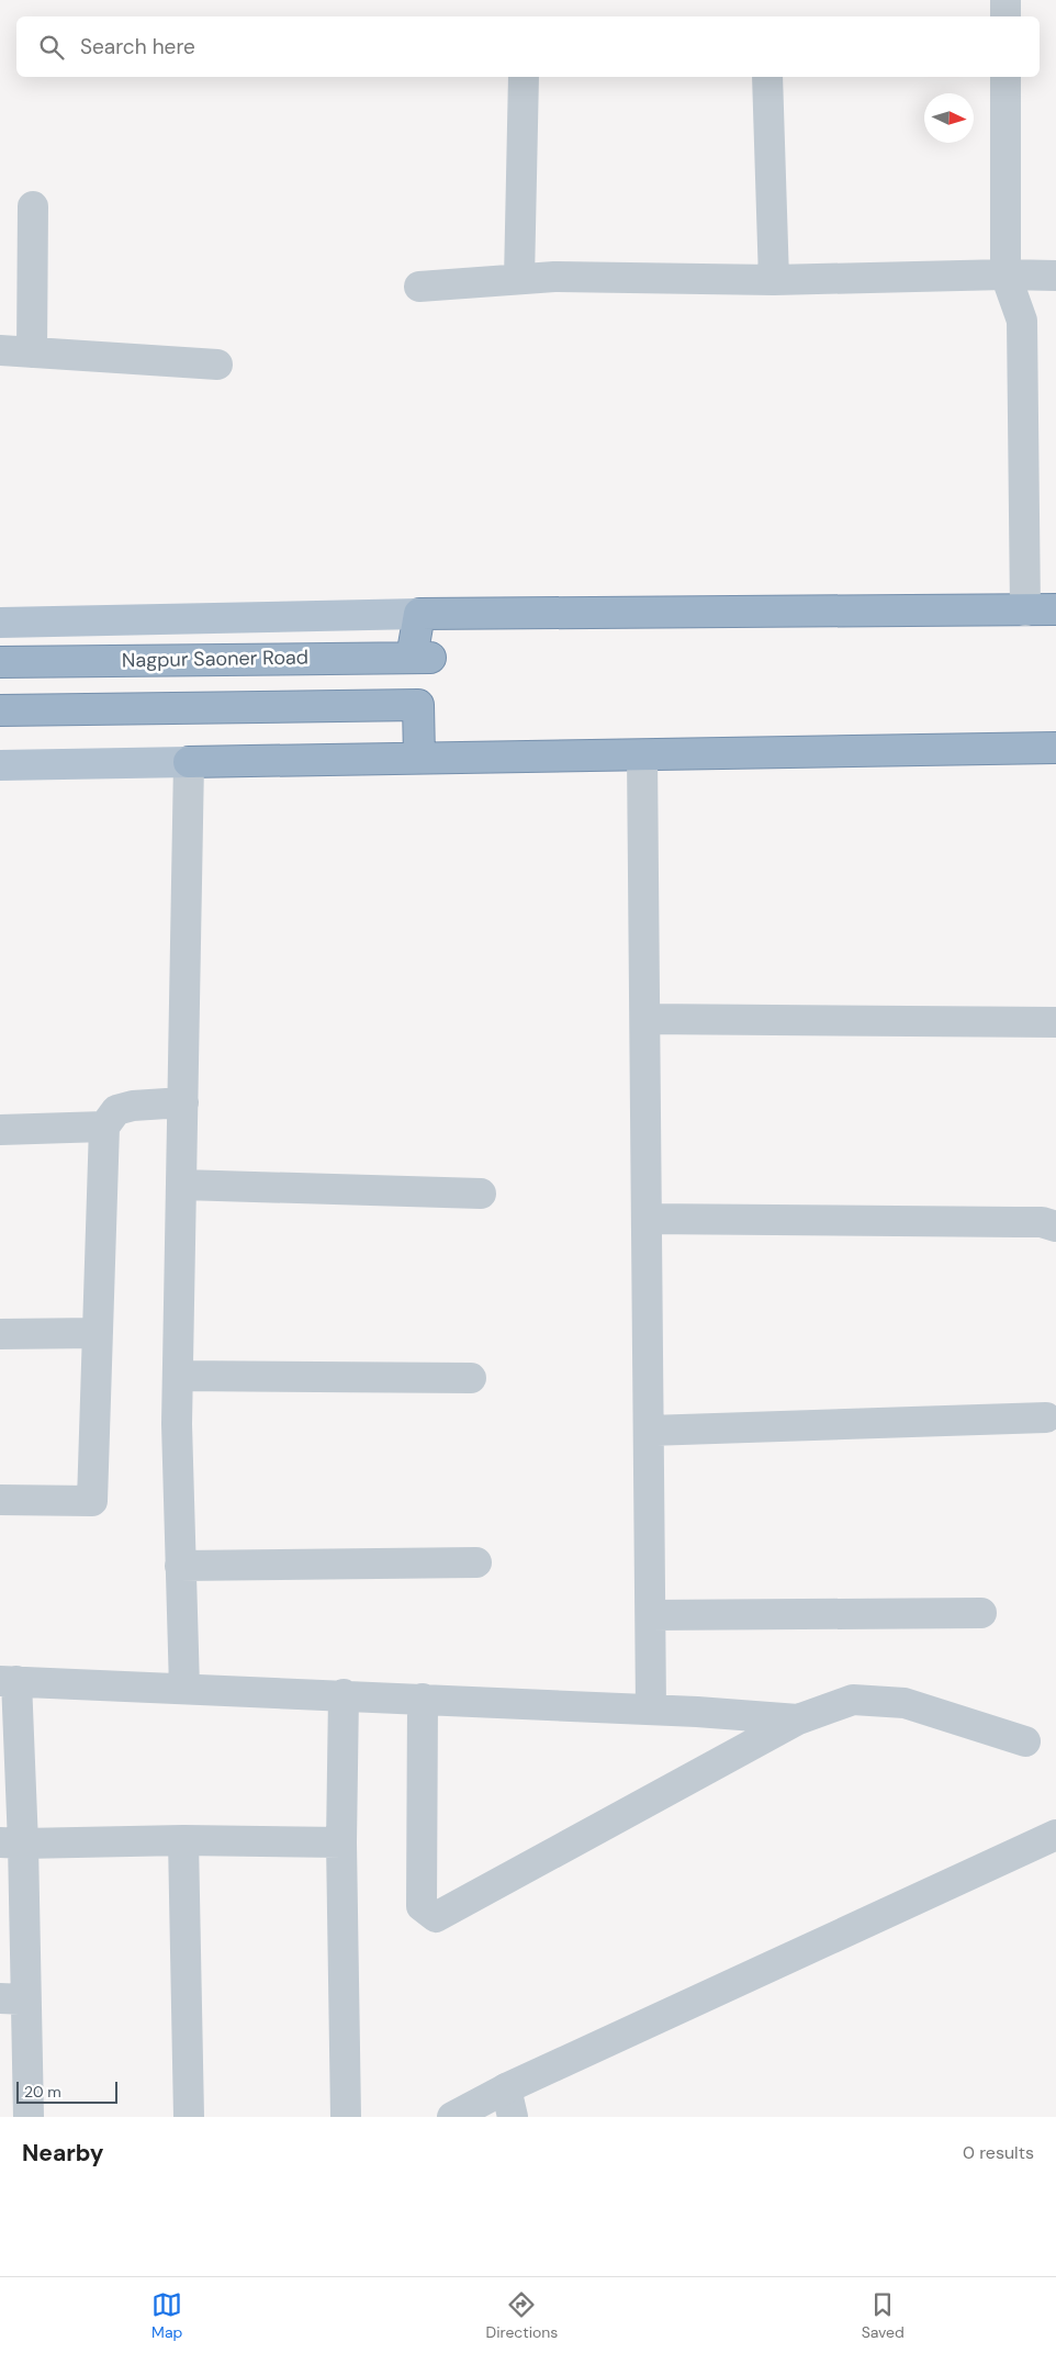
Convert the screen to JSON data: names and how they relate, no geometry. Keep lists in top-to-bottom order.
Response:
{
  "streets": {
    "highway": ["Nagpur Saoner Road"]
  },
  "scale_bar": "20 m",
  "north": "right",
  "page": {
    "search": "Search here",
    "scale": "20 m",
    "heading": ["Nearby", "0 results"],
    "nav": ["Map", "Directions", "Saved"]
  }
}
